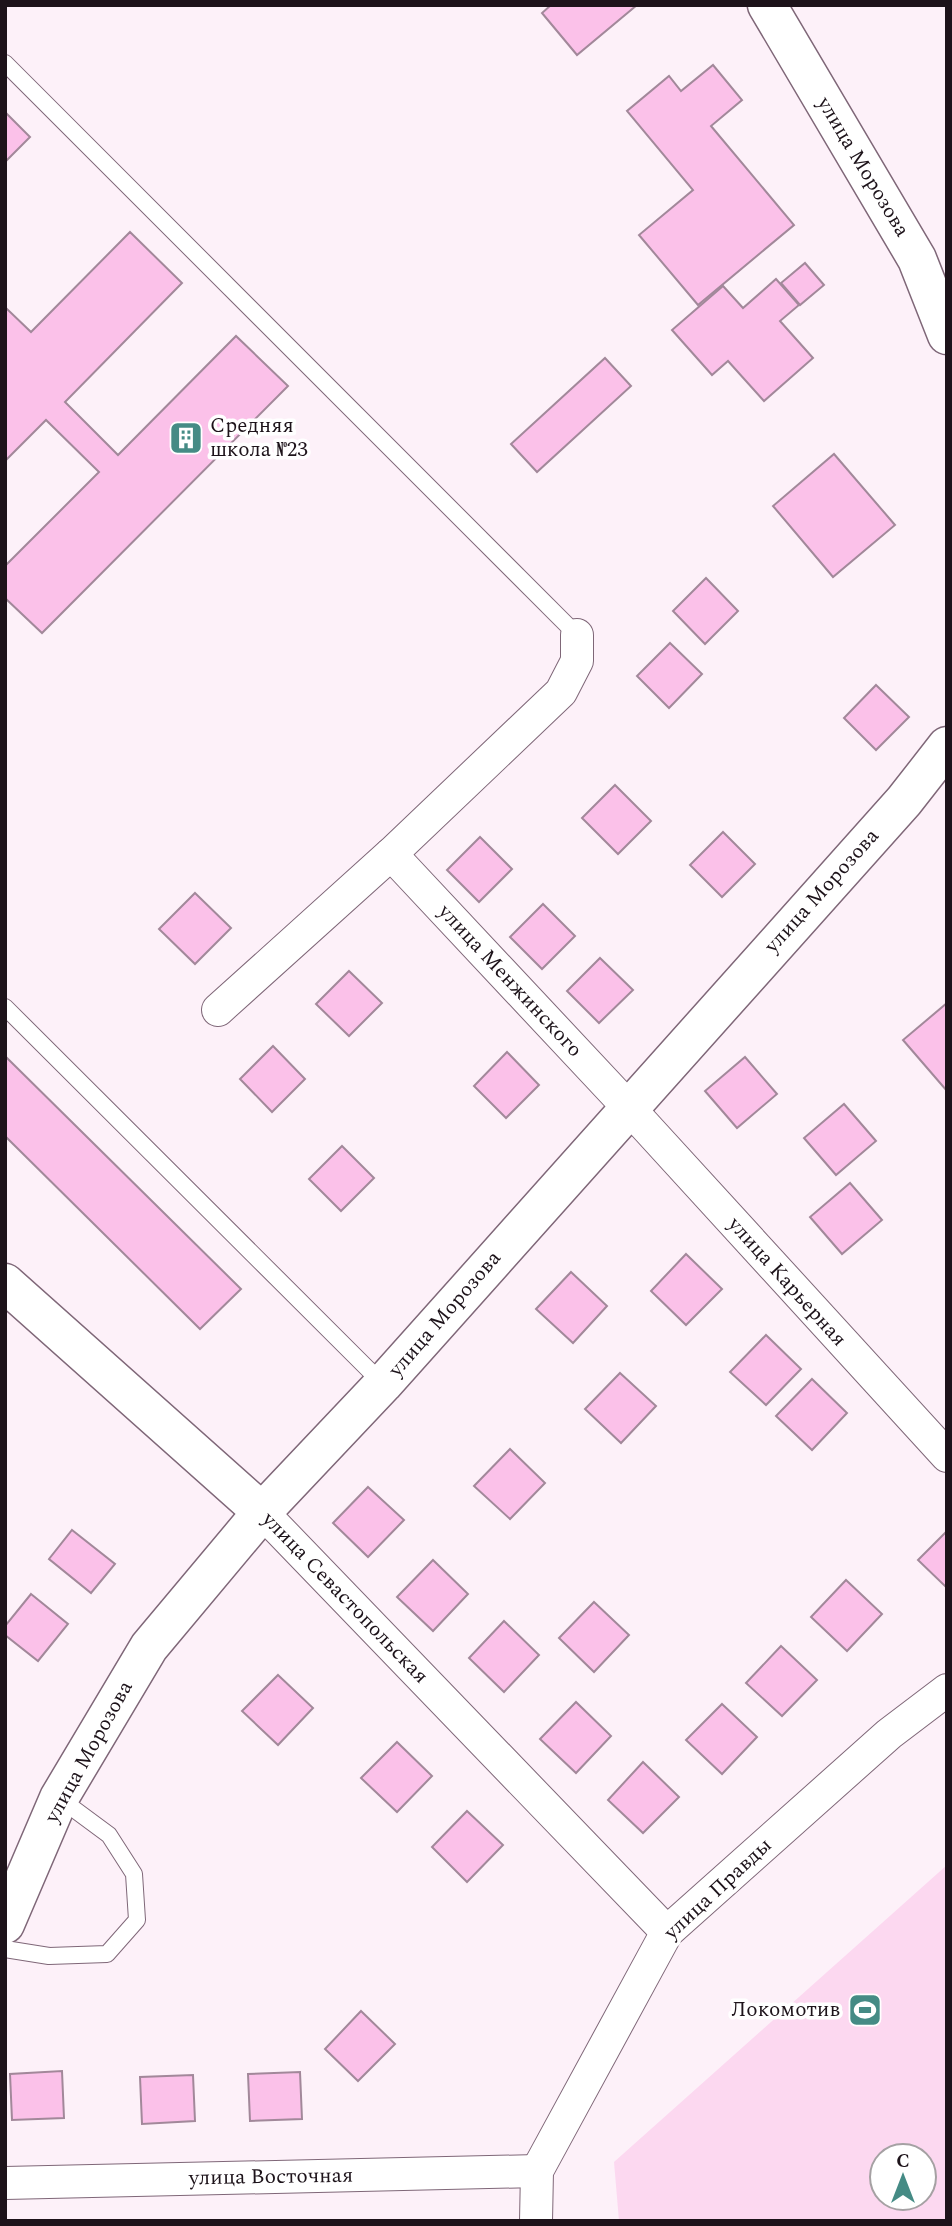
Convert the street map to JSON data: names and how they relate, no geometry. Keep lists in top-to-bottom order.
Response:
{
  "streets": {
    "main road": ["улица Морозова", "улица Севастопольская"],
    "street": [
      "улица Менжинского",
      "улица Карьерная",
      "улица Правды",
      "улица Восточная"
    ]
  },
  "crossings": [
    ["улица Морозова", "улица Менжинского"],
    ["улица Морозова", "улица Карьерная"],
    ["улица Морозова", "улица Севастопольская"],
    ["улица Менжинского", "улица Карьерная"],
    ["улица Севастопольская", "улица Правды"],
    ["улица Правды", "улица Восточная"]
  ],
  "places": {
    "building": ["Средняя школа №23"],
    "sports": ["Локомотив"]
  },
  "north": "top"
}
